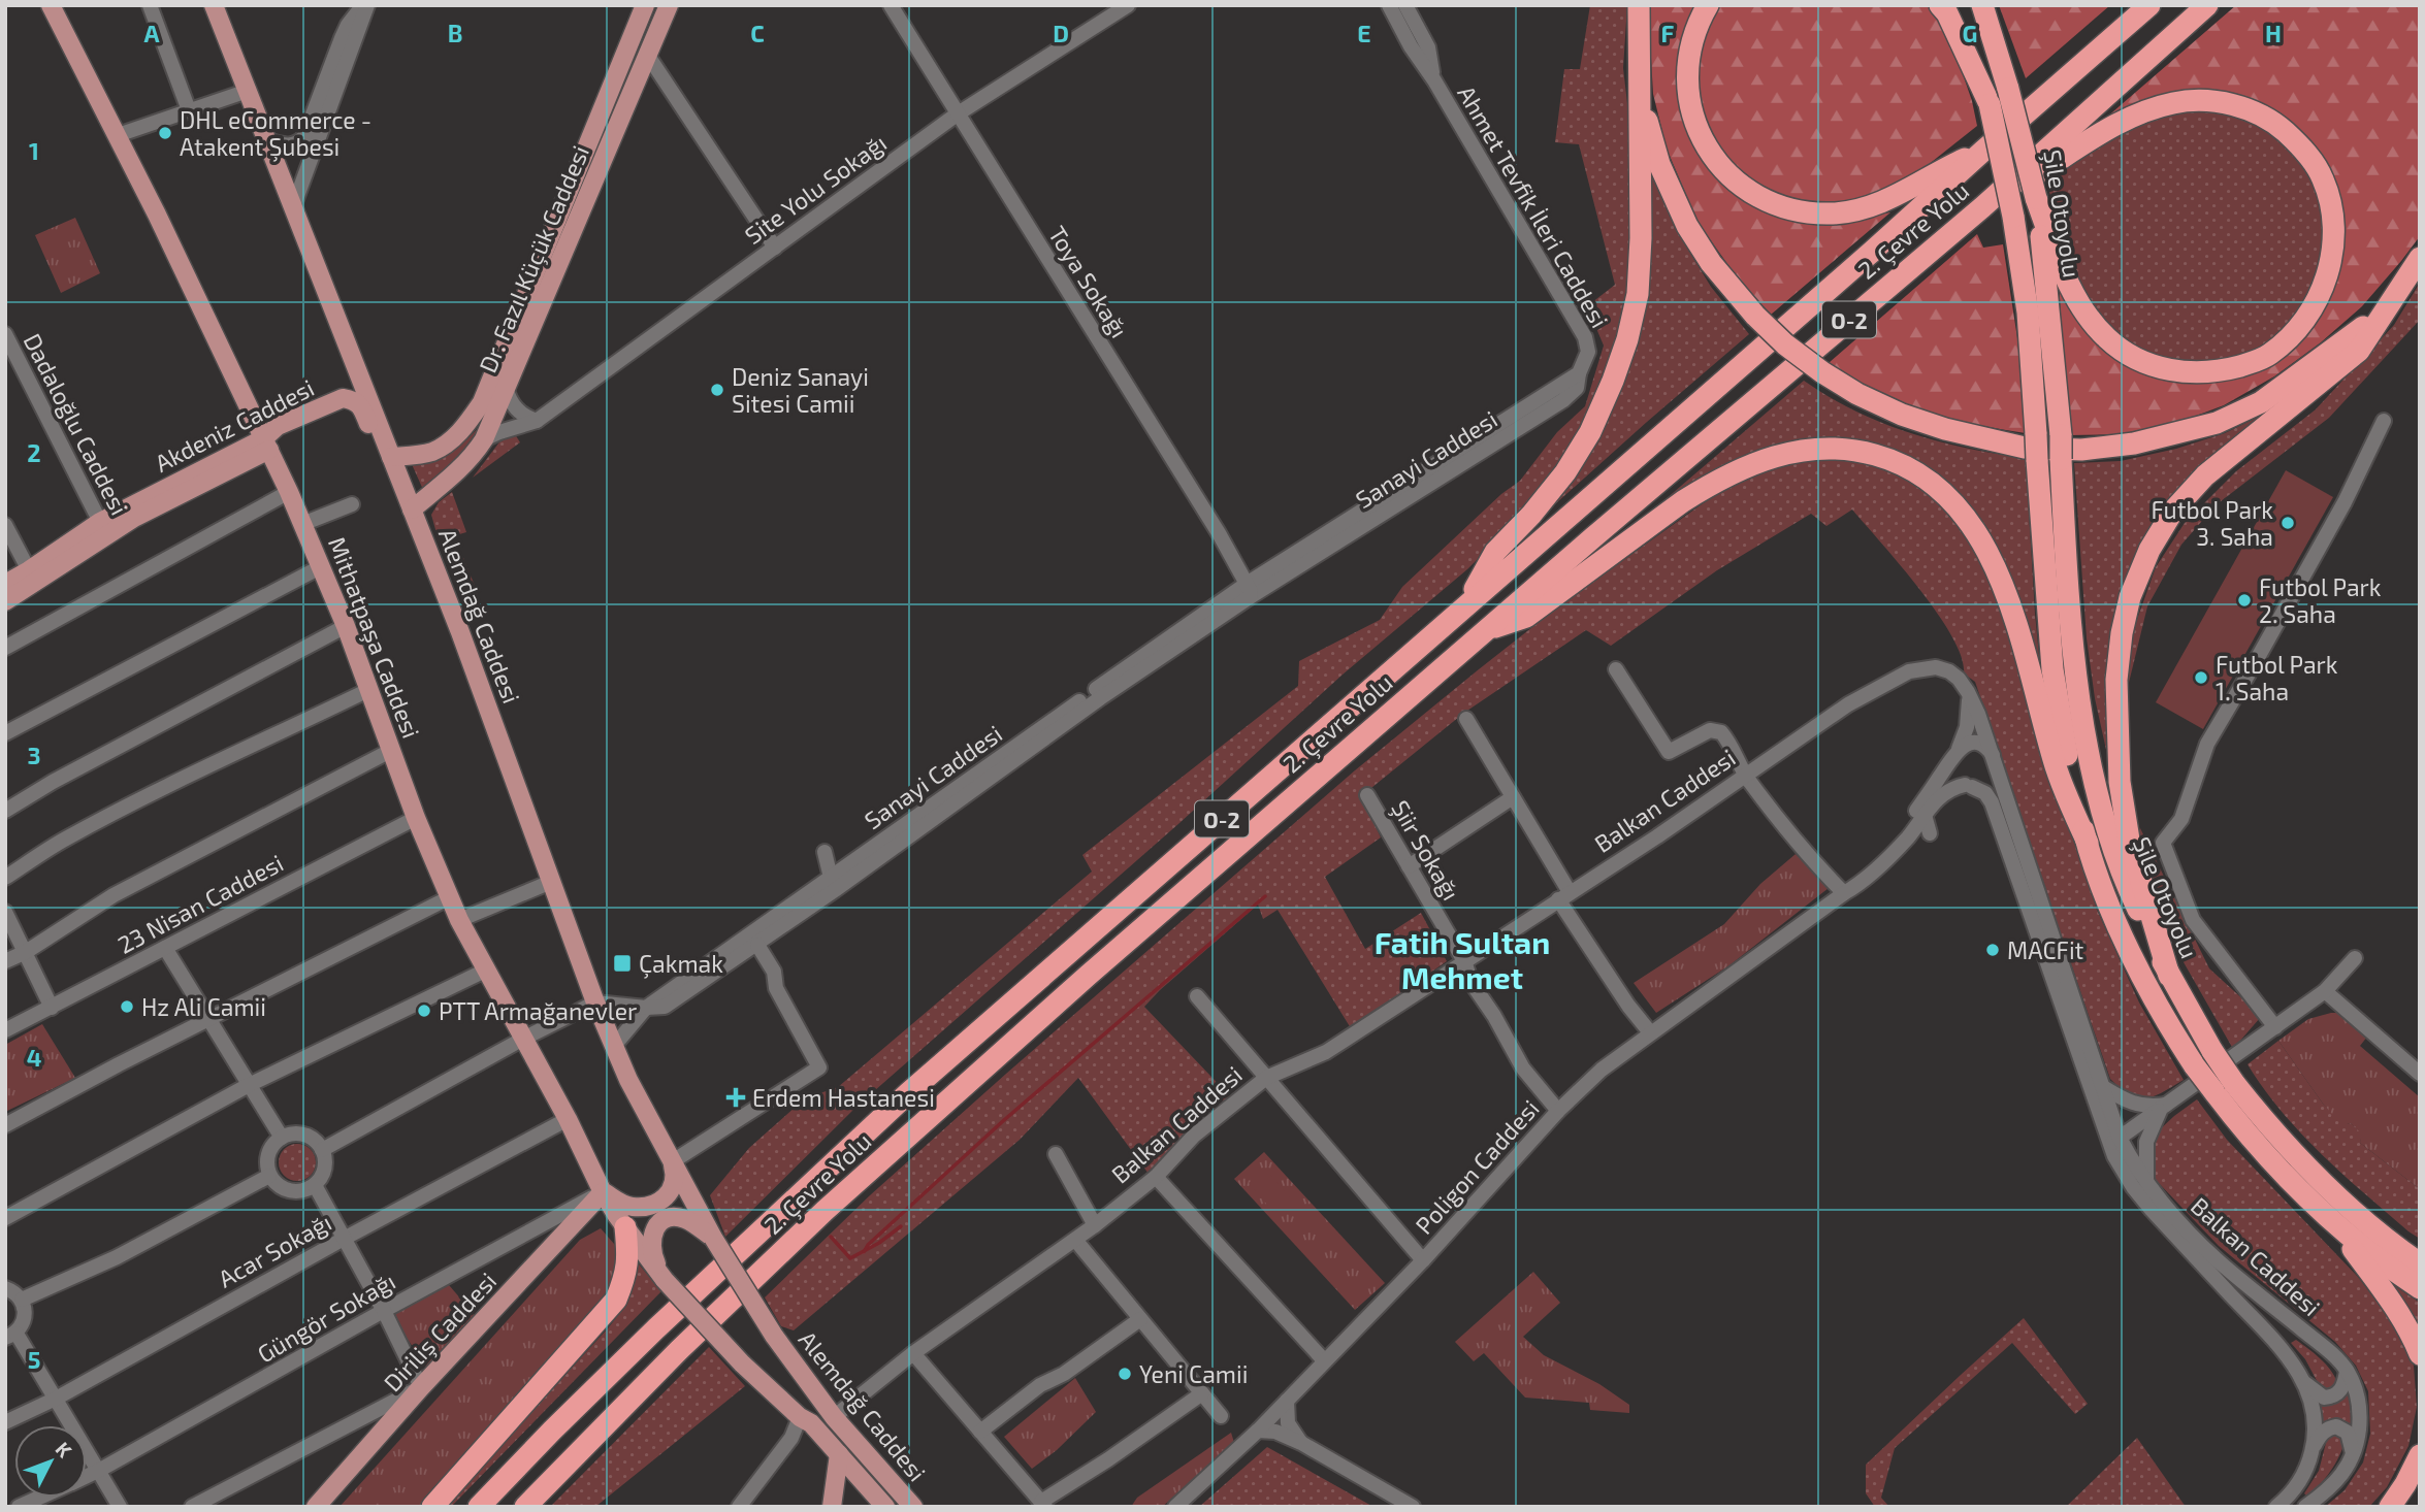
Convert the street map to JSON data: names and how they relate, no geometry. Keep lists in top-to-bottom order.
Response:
{
  "streets": {
    "highway": ["Şile Otoyolu", "2. Çevre Yolu", "O-2"],
    "main road": [
      "Dr. Fazıl Küçük Caddesi",
      "Akdeniz Caddesi",
      "Alemdağ Caddesi",
      "Mithatpaşa Caddesi",
      "Diriliş Caddesi"
    ],
    "street": [
      "Site Yolu Sokağı",
      "Ahmet Tevfik İleri Caddesi",
      "Toya Sokağı",
      "Dadaloğlu Caddesi",
      "Sanayi Caddesi",
      "Balkan Caddesi",
      "Şiir Sokağı",
      "23 Nisan Caddesi",
      "Poligon Caddesi",
      "Acar Sokağı",
      "Güngör Sokağı"
    ]
  },
  "crossings": [
    ["Site Yolu Sokağı", "Dr. Fazıl Küçük Caddesi"],
    ["Site Yolu Sokağı", "Toya Sokağı"],
    ["Ahmet Tevfik İleri Caddesi", "Sanayi Caddesi"],
    ["Dr. Fazıl Küçük Caddesi", "Alemdağ Caddesi"],
    ["Toya Sokağı", "Sanayi Caddesi"],
    ["Dadaloğlu Caddesi", "Akdeniz Caddesi"],
    ["Akdeniz Caddesi", "Alemdağ Caddesi"],
    ["Akdeniz Caddesi", "Mithatpaşa Caddesi"],
    ["Sanayi Caddesi", "Alemdağ Caddesi"],
    ["Alemdağ Caddesi", "Mithatpaşa Caddesi"],
    ["Alemdağ Caddesi", "Balkan Caddesi"],
    ["Mithatpaşa Caddesi", "23 Nisan Caddesi"],
    ["Mithatpaşa Caddesi", "Acar Sokağı"],
    ["Mithatpaşa Caddesi", "Güngör Sokağı"],
    ["Mithatpaşa Caddesi", "Diriliş Caddesi"],
    ["Balkan Caddesi", "Şiir Sokağı"],
    ["Şiir Sokağı", "Poligon Caddesi"],
    ["Güngör Sokağı", "Diriliş Caddesi"]
  ],
  "districts": ["Fatih Sultan Mehmet"],
  "places": {
    "other": [
      "DHL eCommerce - Atakent Şubesi",
      "Deniz Sanayi Sitesi Camii",
      "Futbol Park 3. Saha",
      "Futbol Park 2. Saha",
      "Futbol Park 1. Saha",
      "MACFit",
      "Hz Ali Camii",
      "PTT Armağanevler",
      "Yeni Camii"
    ],
    "transit": ["Çakmak"],
    "health": ["Erdem Hastanesi"]
  },
  "north": "top right",
  "grid": {
    "columns": [
      "A",
      "B",
      "C",
      "D",
      "E",
      "F",
      "G",
      "H"
    ],
    "rows": [
      "1",
      "2",
      "3",
      "4",
      "5"
    ]
  }
}
